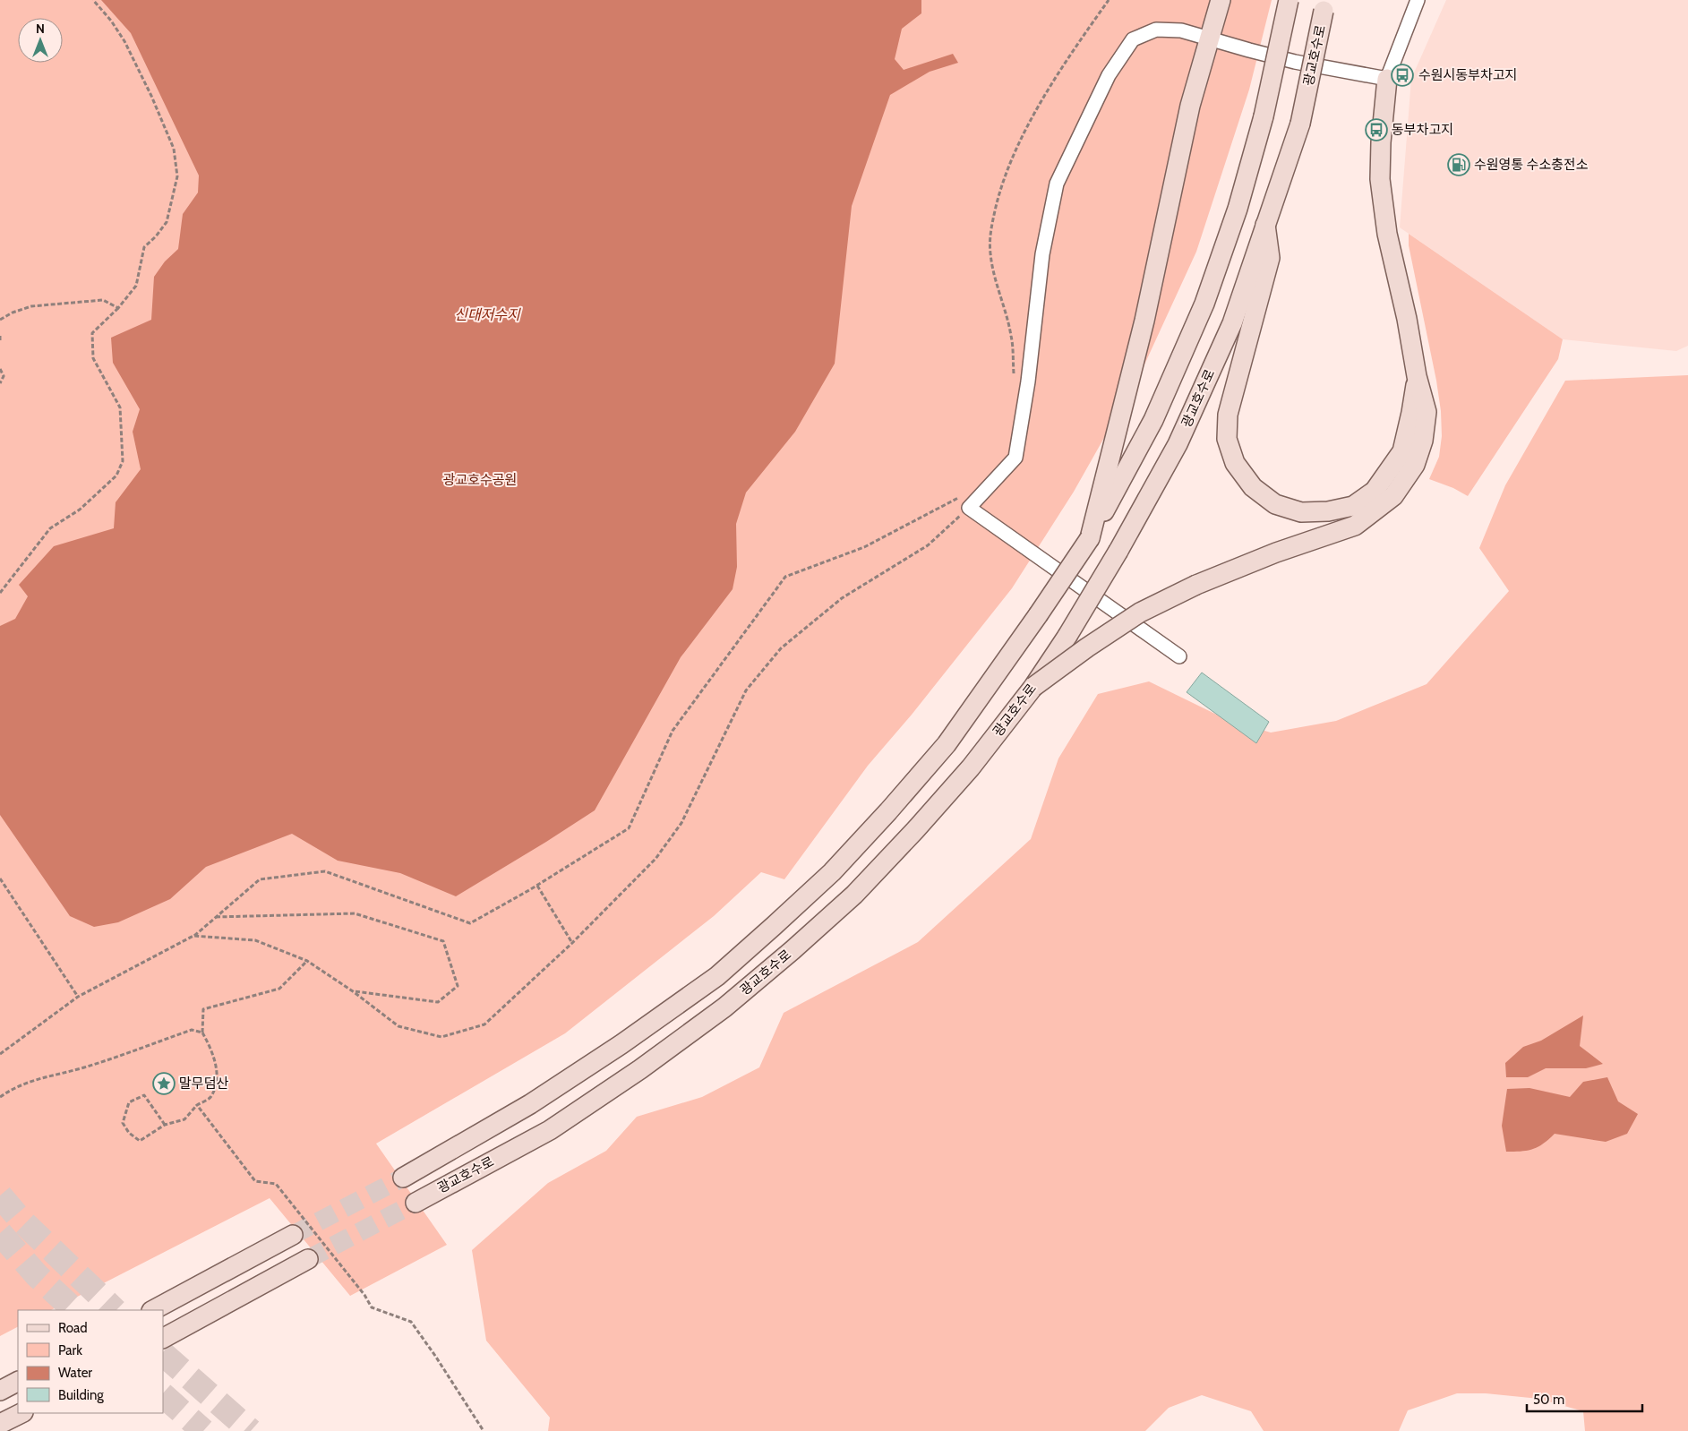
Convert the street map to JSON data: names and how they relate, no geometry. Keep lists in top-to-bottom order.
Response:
{
  "streets": {
    "main road": ["광교호수로"]
  },
  "water": ["신대저수지"],
  "parks": ["광교호수공원"],
  "places": {
    "bus stop": ["수원시동부차고지", "동부차고지"],
    "fuel station": ["수원영통 수소충전소"],
    "place": ["말무덤산"]
  },
  "legend": [
    "Road",
    "Park",
    "Water",
    "Building"
  ],
  "scale_bar": "50 m",
  "north": "top"
}
